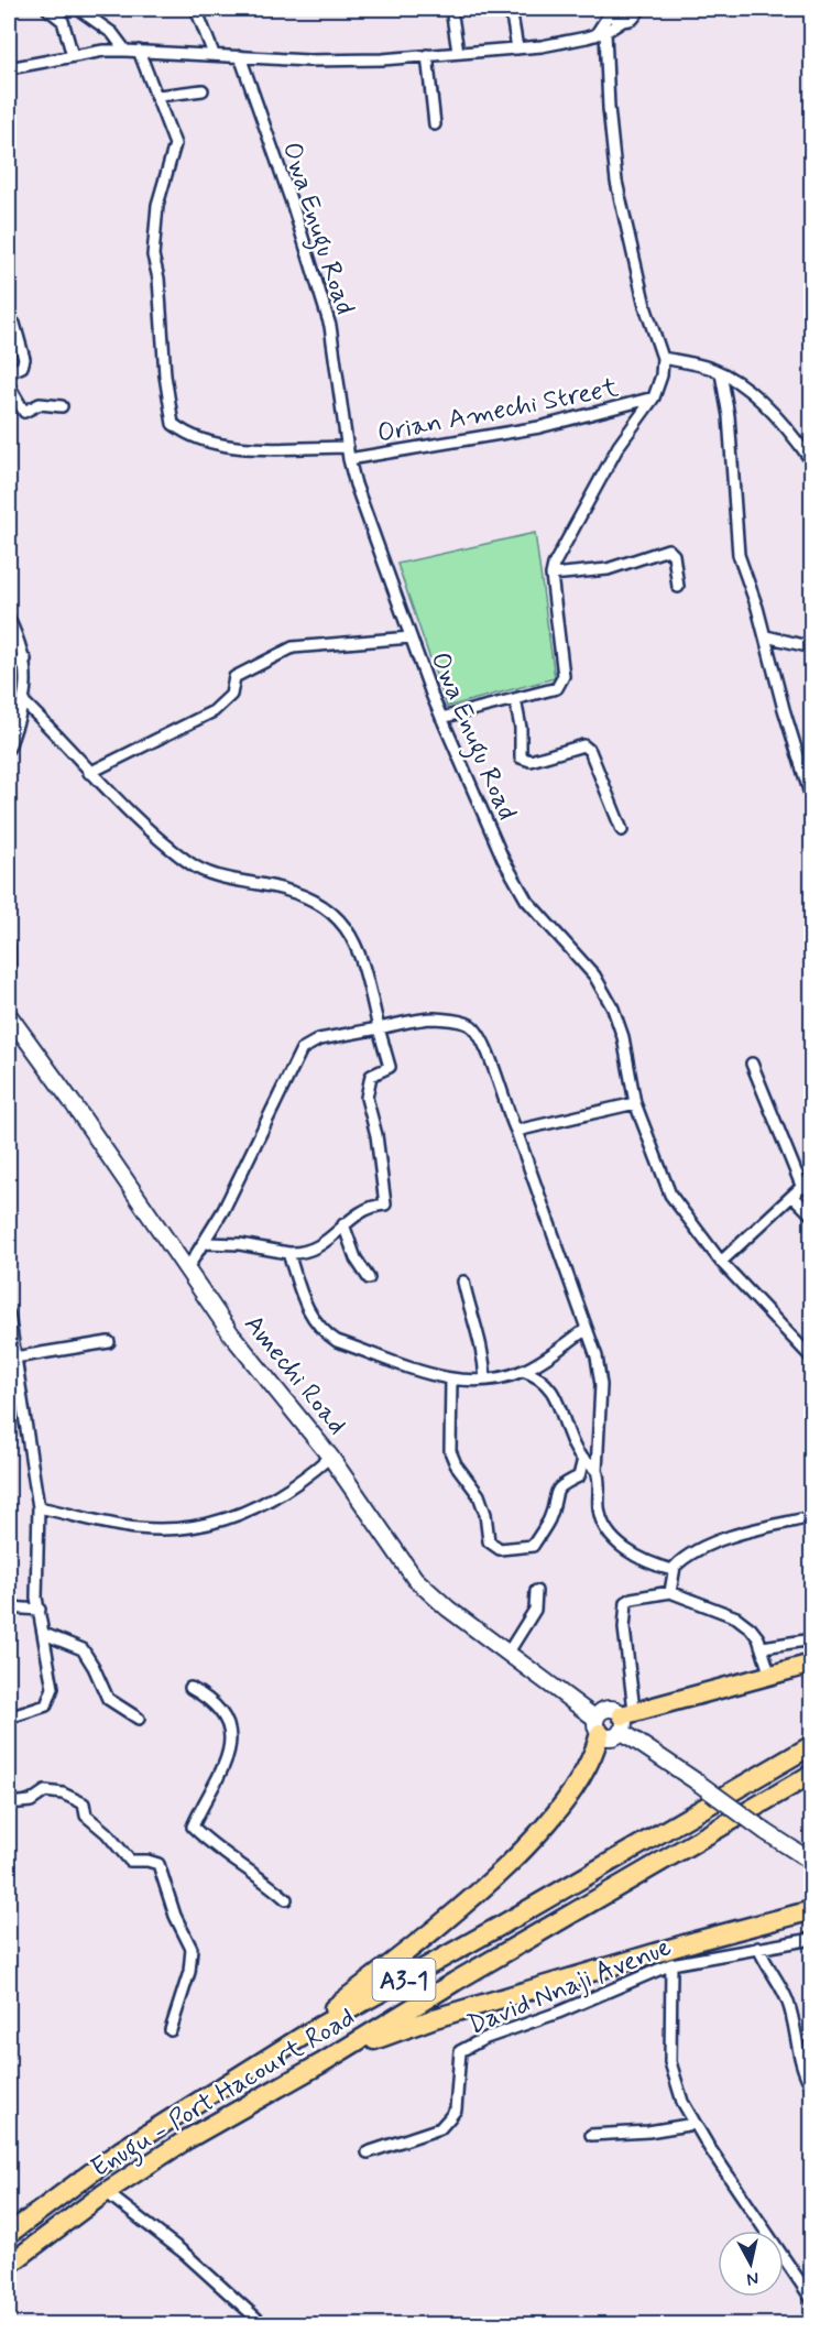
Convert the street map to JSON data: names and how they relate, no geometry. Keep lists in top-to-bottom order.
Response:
{
  "streets": {
    "highway": ["A3-1", "Enugu - Port Hacourt Road"],
    "main road": ["Amechi Road"],
    "street": ["Owa Enugu Road", "Orian Amechi Street", "David Nnaji Avenue"]
  },
  "crossings": [
    ["Owa Enugu Road", "Orian Amechi Street"]
  ],
  "north": "bottom"
}
